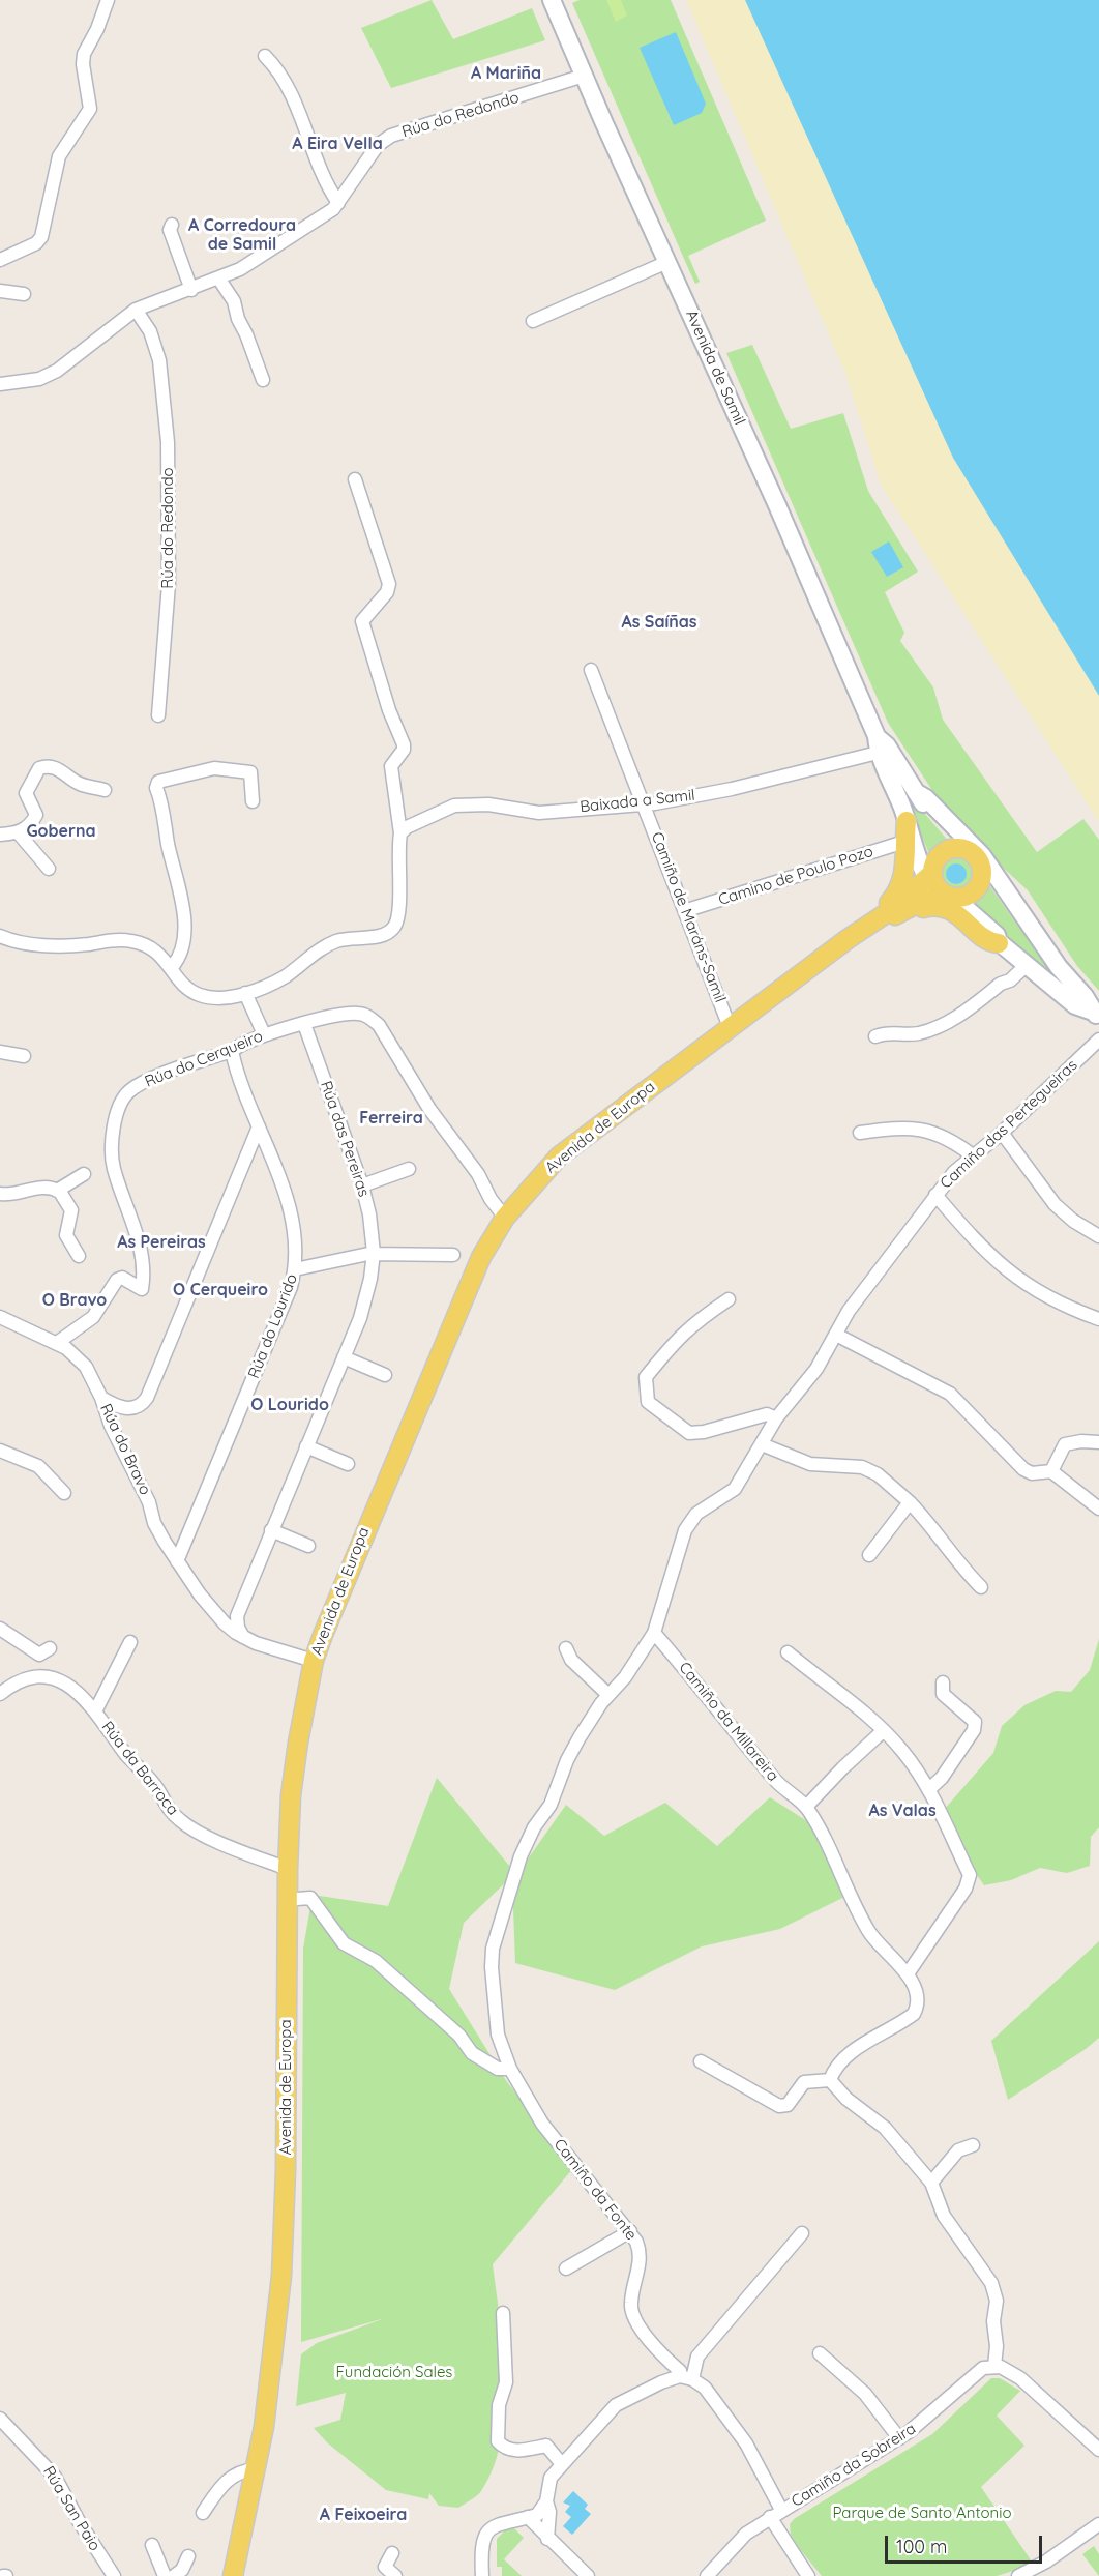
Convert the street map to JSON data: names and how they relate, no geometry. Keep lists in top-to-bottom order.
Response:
{
  "streets": {
    "main road": ["Avenida de Samil", "Avenida de Europa"],
    "street": [
      "Rúa do Redondo",
      "Baixada a Samil",
      "Camino de Poulo Pozo",
      "Camiño de Maráns-Samil",
      "Rúa do Cerqueiro",
      "Camiño das Pertegueiras",
      "Rúa das Pereiras",
      "Rúa do Lourido",
      "Rúa do Bravo",
      "Camiño da Millareira",
      "Rúa da Barroca",
      "Camiño da Fonte",
      "Camiño da Sobreira",
      "Rúa San Paio"
    ]
  },
  "crossings": [
    ["Rúa do Redondo", "Avenida de Samil"],
    ["Avenida de Samil", "Baixada a Samil"],
    ["Avenida de Samil", "Avenida de Europa"],
    ["Baixada a Samil", "Camiño de Maráns-Samil"],
    ["Camino de Poulo Pozo", "Camiño de Maráns-Samil"],
    ["Camiño de Maráns-Samil", "Avenida de Europa"],
    ["Rúa do Cerqueiro", "Rúa das Pereiras"],
    ["Rúa do Cerqueiro", "Rúa do Lourido"],
    ["Rúa do Cerqueiro", "Rúa do Bravo"],
    ["Camiño das Pertegueiras", "Camiño da Millareira"],
    ["Camiño das Pertegueiras", "Camiño da Fonte"],
    ["Avenida de Europa", "Rúa do Bravo"],
    ["Avenida de Europa", "Rúa da Barroca"],
    ["Rúa do Lourido", "Rúa do Bravo"],
    ["Camiño da Fonte", "Camiño da Sobreira"]
  ],
  "districts": [
    "A Mariña",
    "A Eira Vella",
    "A Corredoura de Samil",
    "As Saíñas",
    "Goberna",
    "Ferreira",
    "As Pereiras",
    "O Cerqueiro",
    "O Bravo",
    "O Lourido",
    "As Valas",
    "A Feixoeira"
  ],
  "parks": ["Fundación Sales", "Parque de Santo Antonio"],
  "scale_bar": "100 m"
}
